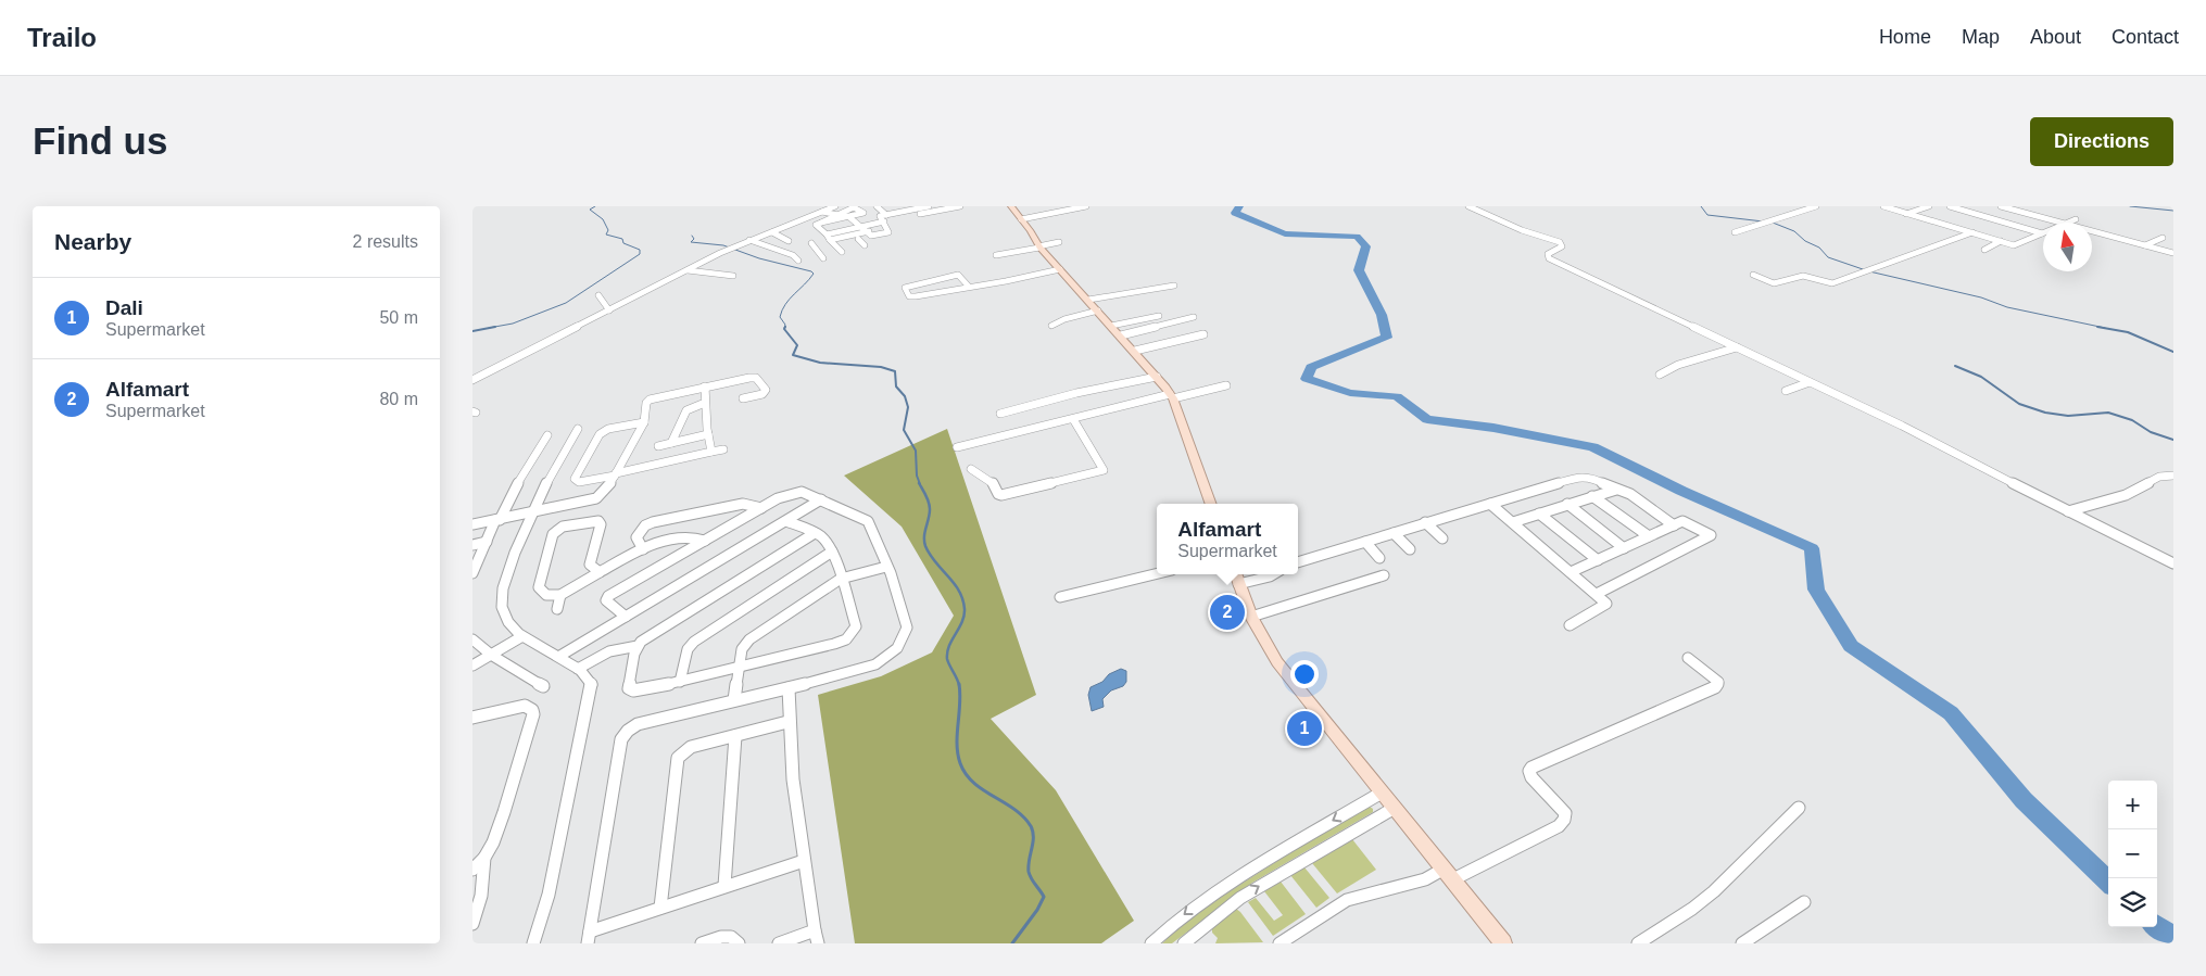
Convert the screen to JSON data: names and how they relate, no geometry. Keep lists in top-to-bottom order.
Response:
{
  "north": "top",
  "page": {
    "header": "Trailo",
    "nav": [
      "Home",
      "Map",
      "About",
      "Contact"
    ],
    "buttons": "Directions",
    "title": "Find us",
    "heading": ["Nearby", "2 results"],
    "list": [
      {
        "mark": "1",
        "name": "Dali",
        "note": "Supermarket",
        "value": "50 m"
      },
      {
        "mark": "2",
        "name": "Alfamart",
        "note": "Supermarket",
        "value": "80 m"
      }
    ],
    "popup": ["Alfamart", "Supermarket"],
    "pins": ["2", "1"],
    "map_buttons": ["+", "−"]
  }
}
